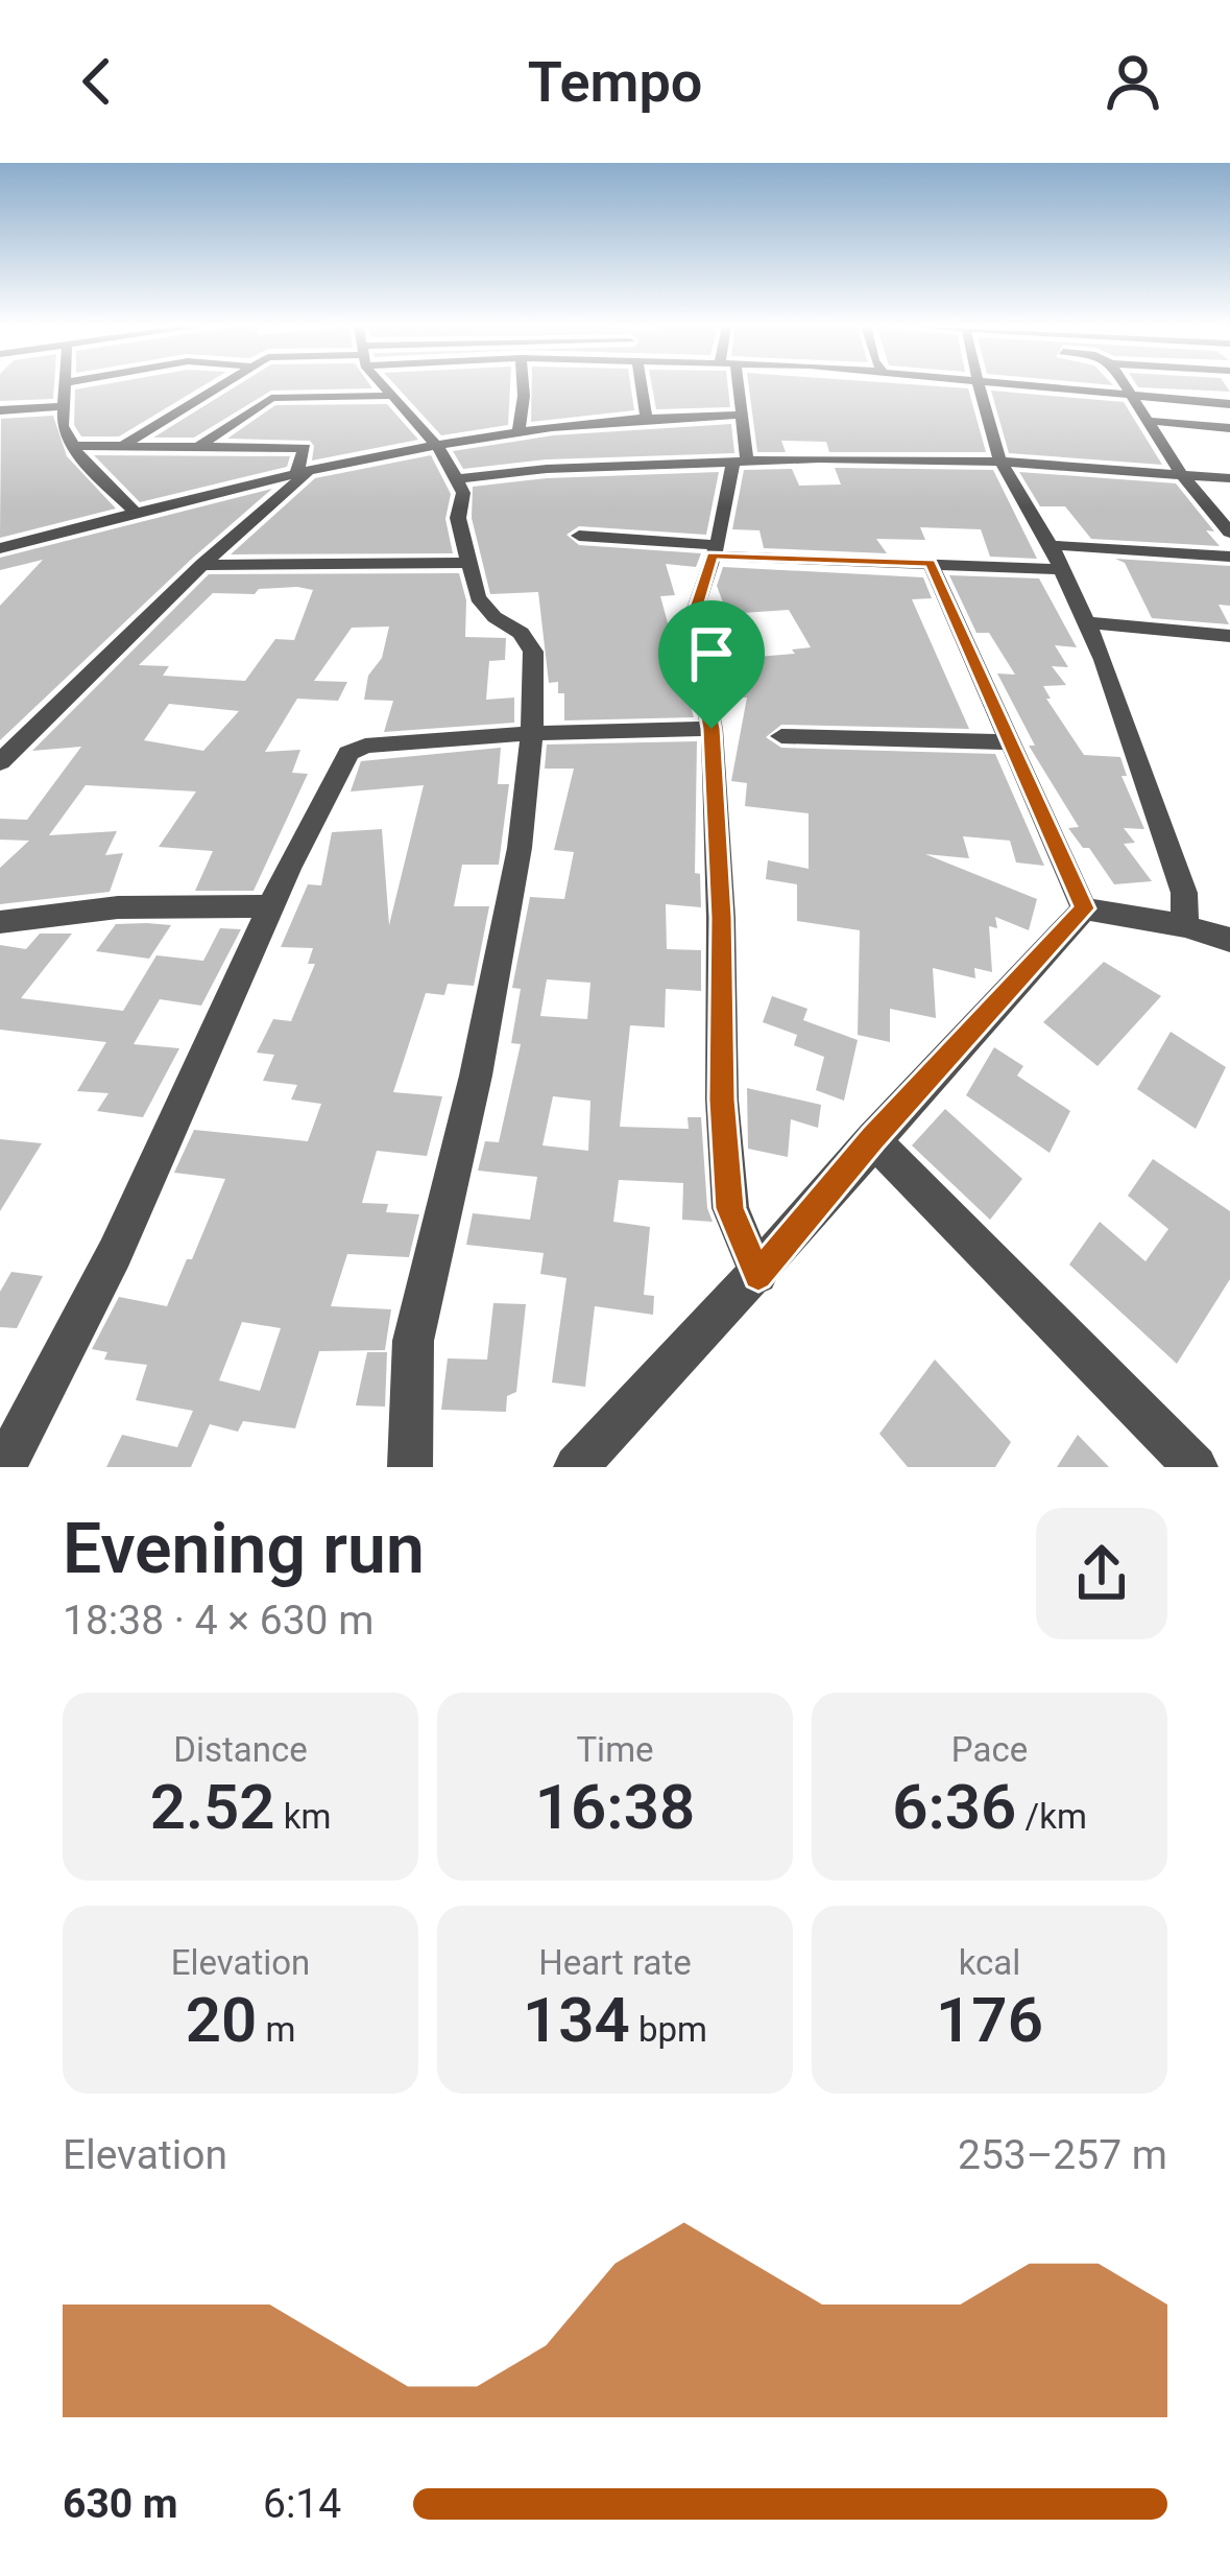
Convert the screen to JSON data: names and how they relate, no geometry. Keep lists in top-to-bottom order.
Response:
{
  "page": {
    "header": "Tempo",
    "heading": ["Evening run", "18:38 · 4 × 630 m"],
    "stats": [
      ["Distance", "2.52 km"],
      ["Time", "16:38"],
      ["Pace", "6:36 /km"],
      ["Elevation", "20 m"],
      ["Heart rate", "134 bpm"],
      ["kcal", "176"]
    ],
    "chart": ["Elevation", "253–257 m"],
    "list": [
      {
        "name": "630 m",
        "note": "6:14"
      }
    ]
  }
}
